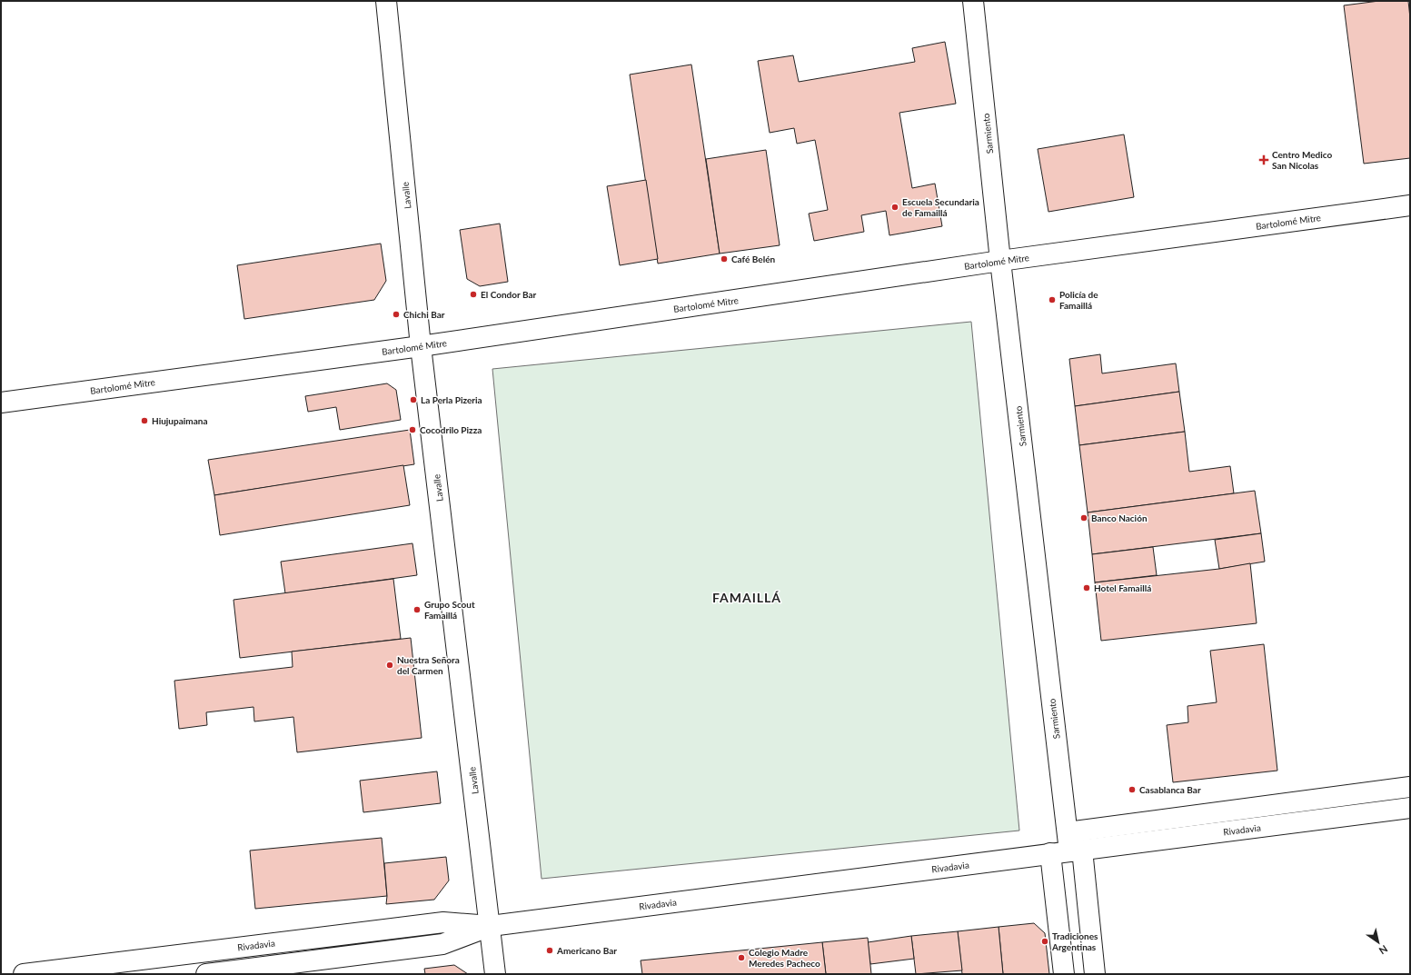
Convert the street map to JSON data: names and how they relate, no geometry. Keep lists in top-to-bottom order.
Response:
{
  "streets": {
    "street": [
      "Sarmiento",
      "Lavalle",
      "Bartolomé Mitre",
      "Rivadavia"
    ]
  },
  "crossings": [
    ["Sarmiento", "Bartolomé Mitre"],
    ["Sarmiento", "Rivadavia"],
    ["Lavalle", "Bartolomé Mitre"],
    ["Lavalle", "Rivadavia"]
  ],
  "districts": ["FAMAILLÁ"],
  "places": {
    "health": ["Centro Medico San Nicolas"],
    "other": [
      "Escuela Secundaria de Famaillá",
      "Café Belén",
      "El Condor Bar",
      "Policía de Famaillá",
      "Chichi Bar",
      "La Perla Pizeria",
      "Hiujupaimana",
      "Cocodrilo Pizza",
      "Banco Nación",
      "Hotel Famaillá",
      "Grupo Scout Famaillá",
      "Nuestra Señora del Carmen",
      "Casablanca Bar",
      "Tradiciones Argentinas",
      "Americano Bar",
      "Colegio Madre Meredes Pacheco"
    ]
  },
  "north": "bottom right"
}
